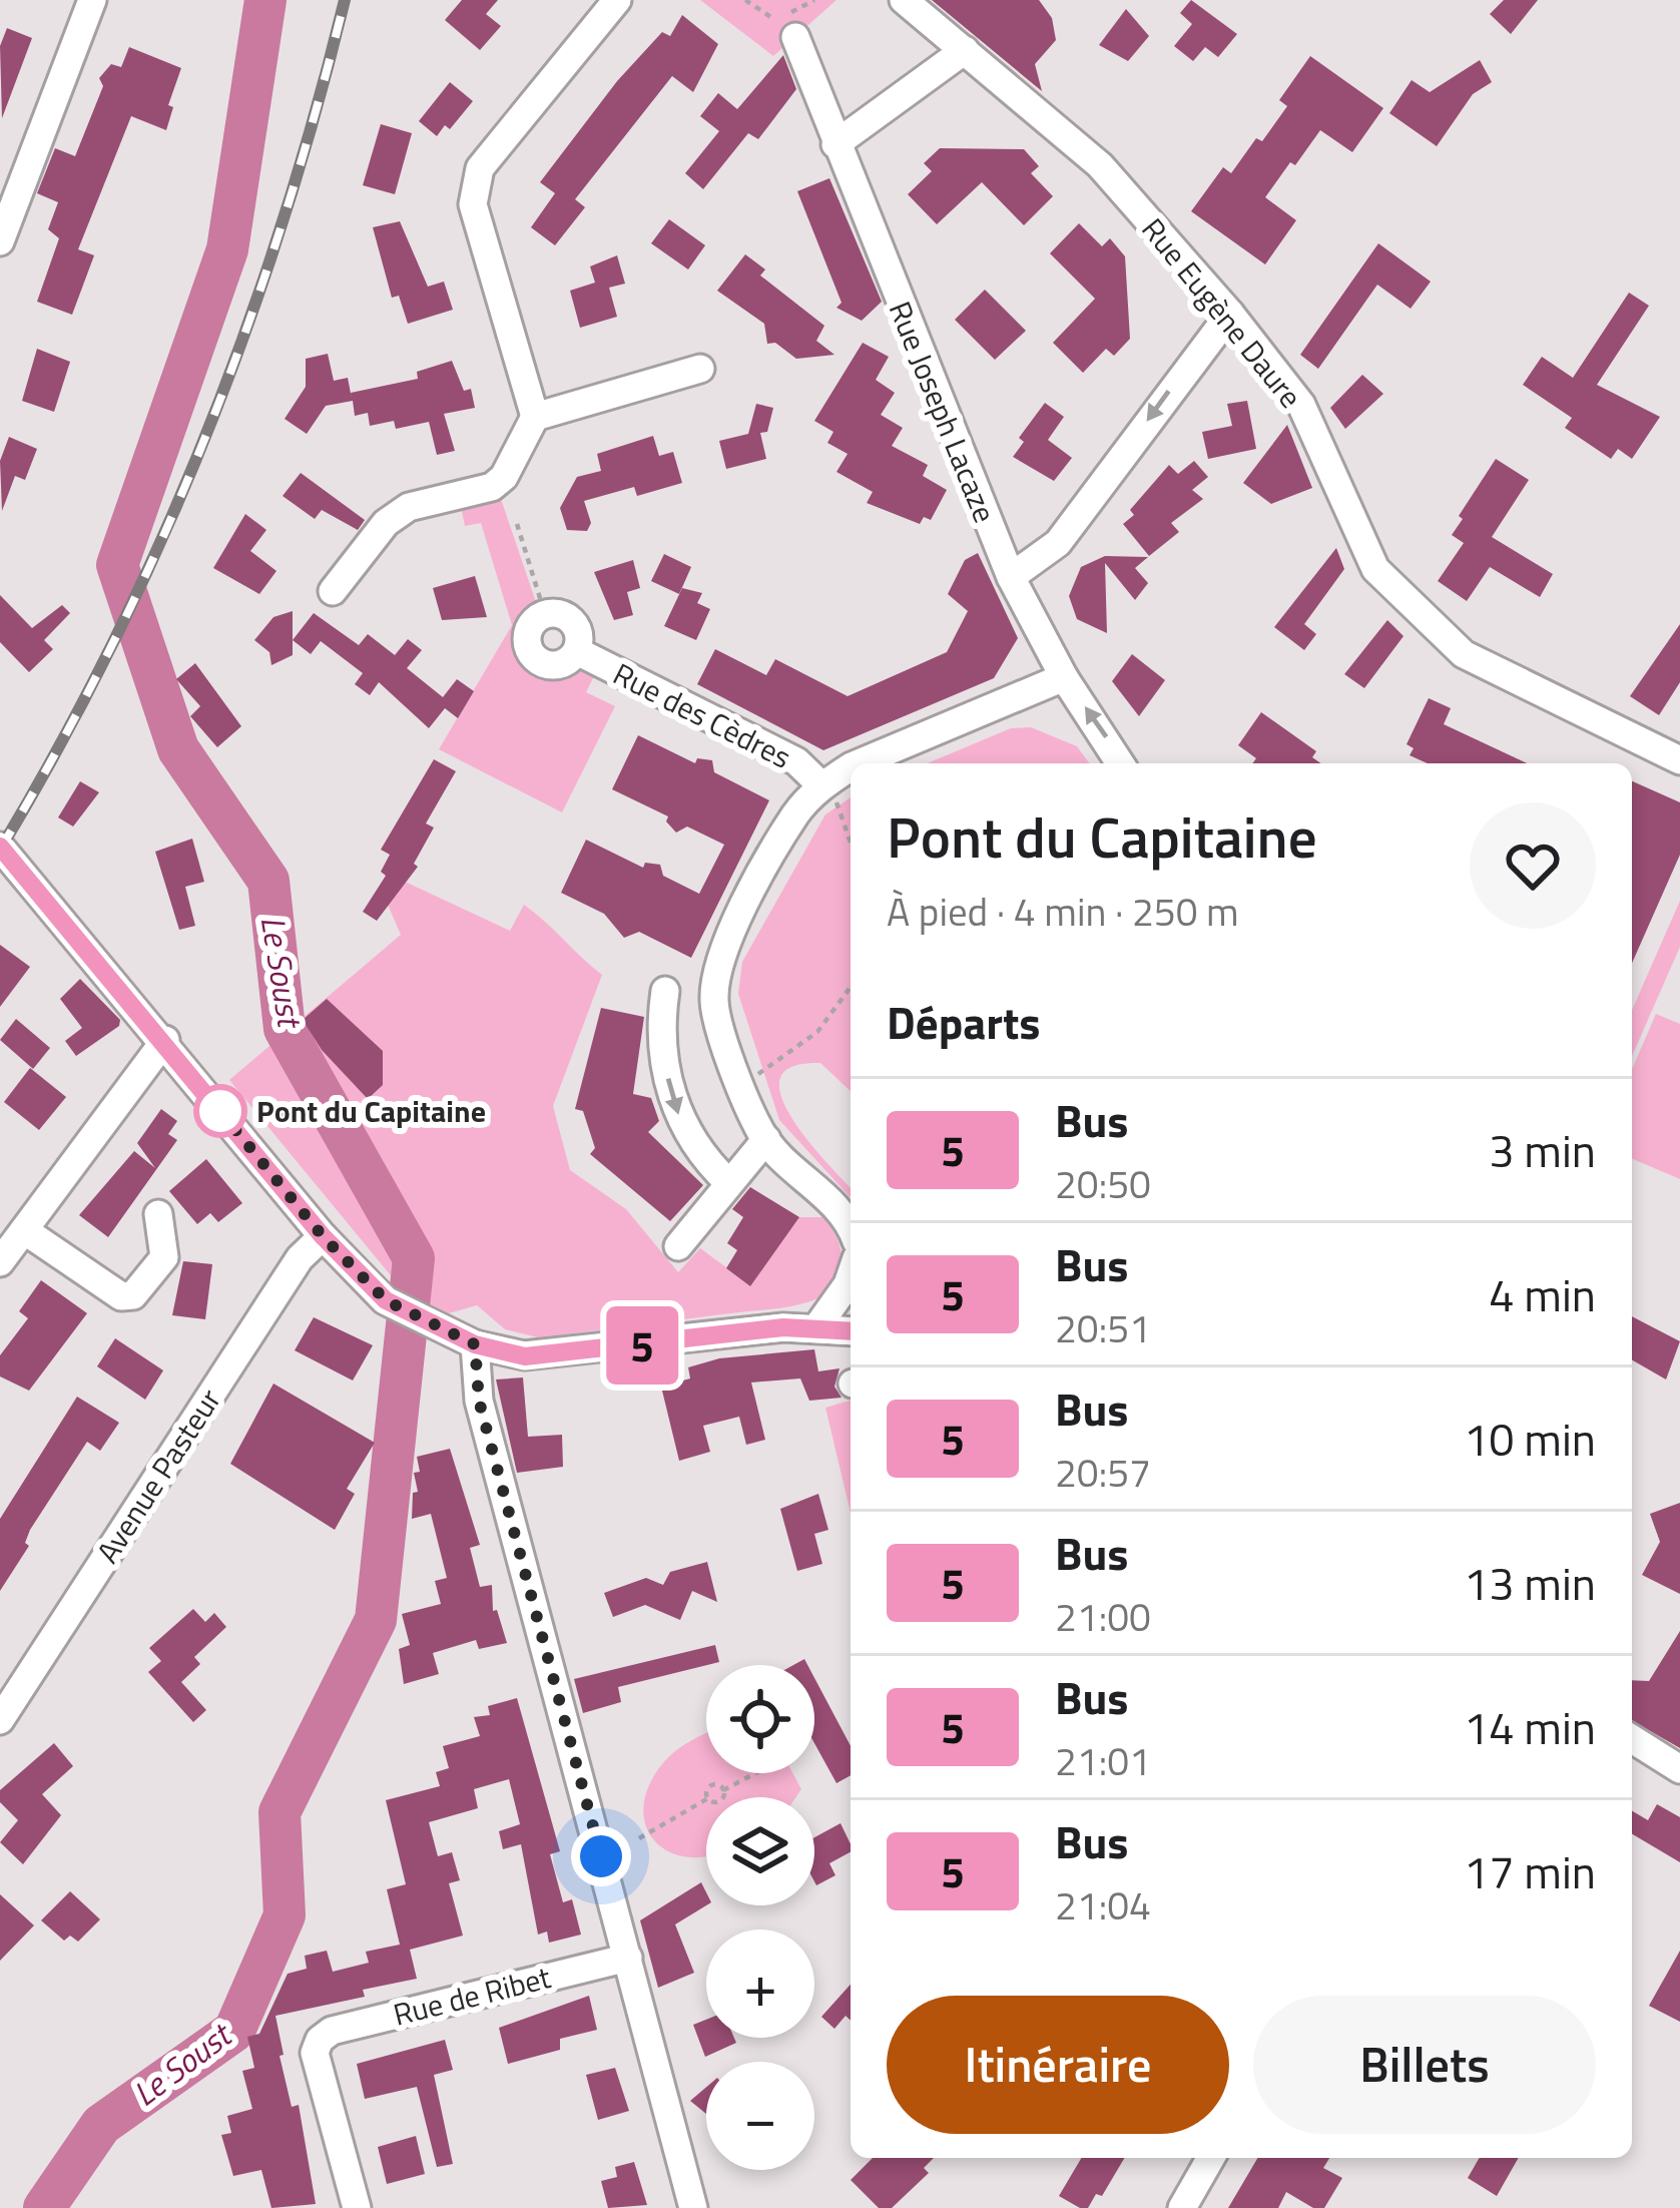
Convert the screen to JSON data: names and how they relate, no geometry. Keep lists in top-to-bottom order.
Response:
{
  "streets": {
    "street": [
      "Rue Eugène Daure",
      "Rue Joseph Lacaze",
      "Rue des Cèdres",
      "Avenue Pasteur",
      "Rue de Ribet"
    ]
  },
  "water": ["Le Soust"],
  "places": ["Pont du Capitaine"],
  "lines": ["bus line 5"],
  "page": {
    "on_map": "5",
    "heading": [
      ["Pont du Capitaine", "À pied · 4 min · 250 m"],
      "Départs"
    ],
    "list": [
      {
        "mark": "5",
        "name": "Bus",
        "note": "20:50",
        "value": "3 min"
      },
      {
        "mark": "5",
        "name": "Bus",
        "note": "20:51",
        "value": "4 min"
      },
      {
        "mark": "5",
        "name": "Bus",
        "note": "20:57",
        "value": "10 min"
      },
      {
        "mark": "5",
        "name": "Bus",
        "note": "21:00",
        "value": "13 min"
      },
      {
        "mark": "5",
        "name": "Bus",
        "note": "21:01",
        "value": "14 min"
      },
      {
        "mark": "5",
        "name": "Bus",
        "note": "21:04",
        "value": "17 min"
      }
    ],
    "map_buttons": ["+", "−"],
    "buttons": ["Itinéraire", "Billets"]
  }
}
